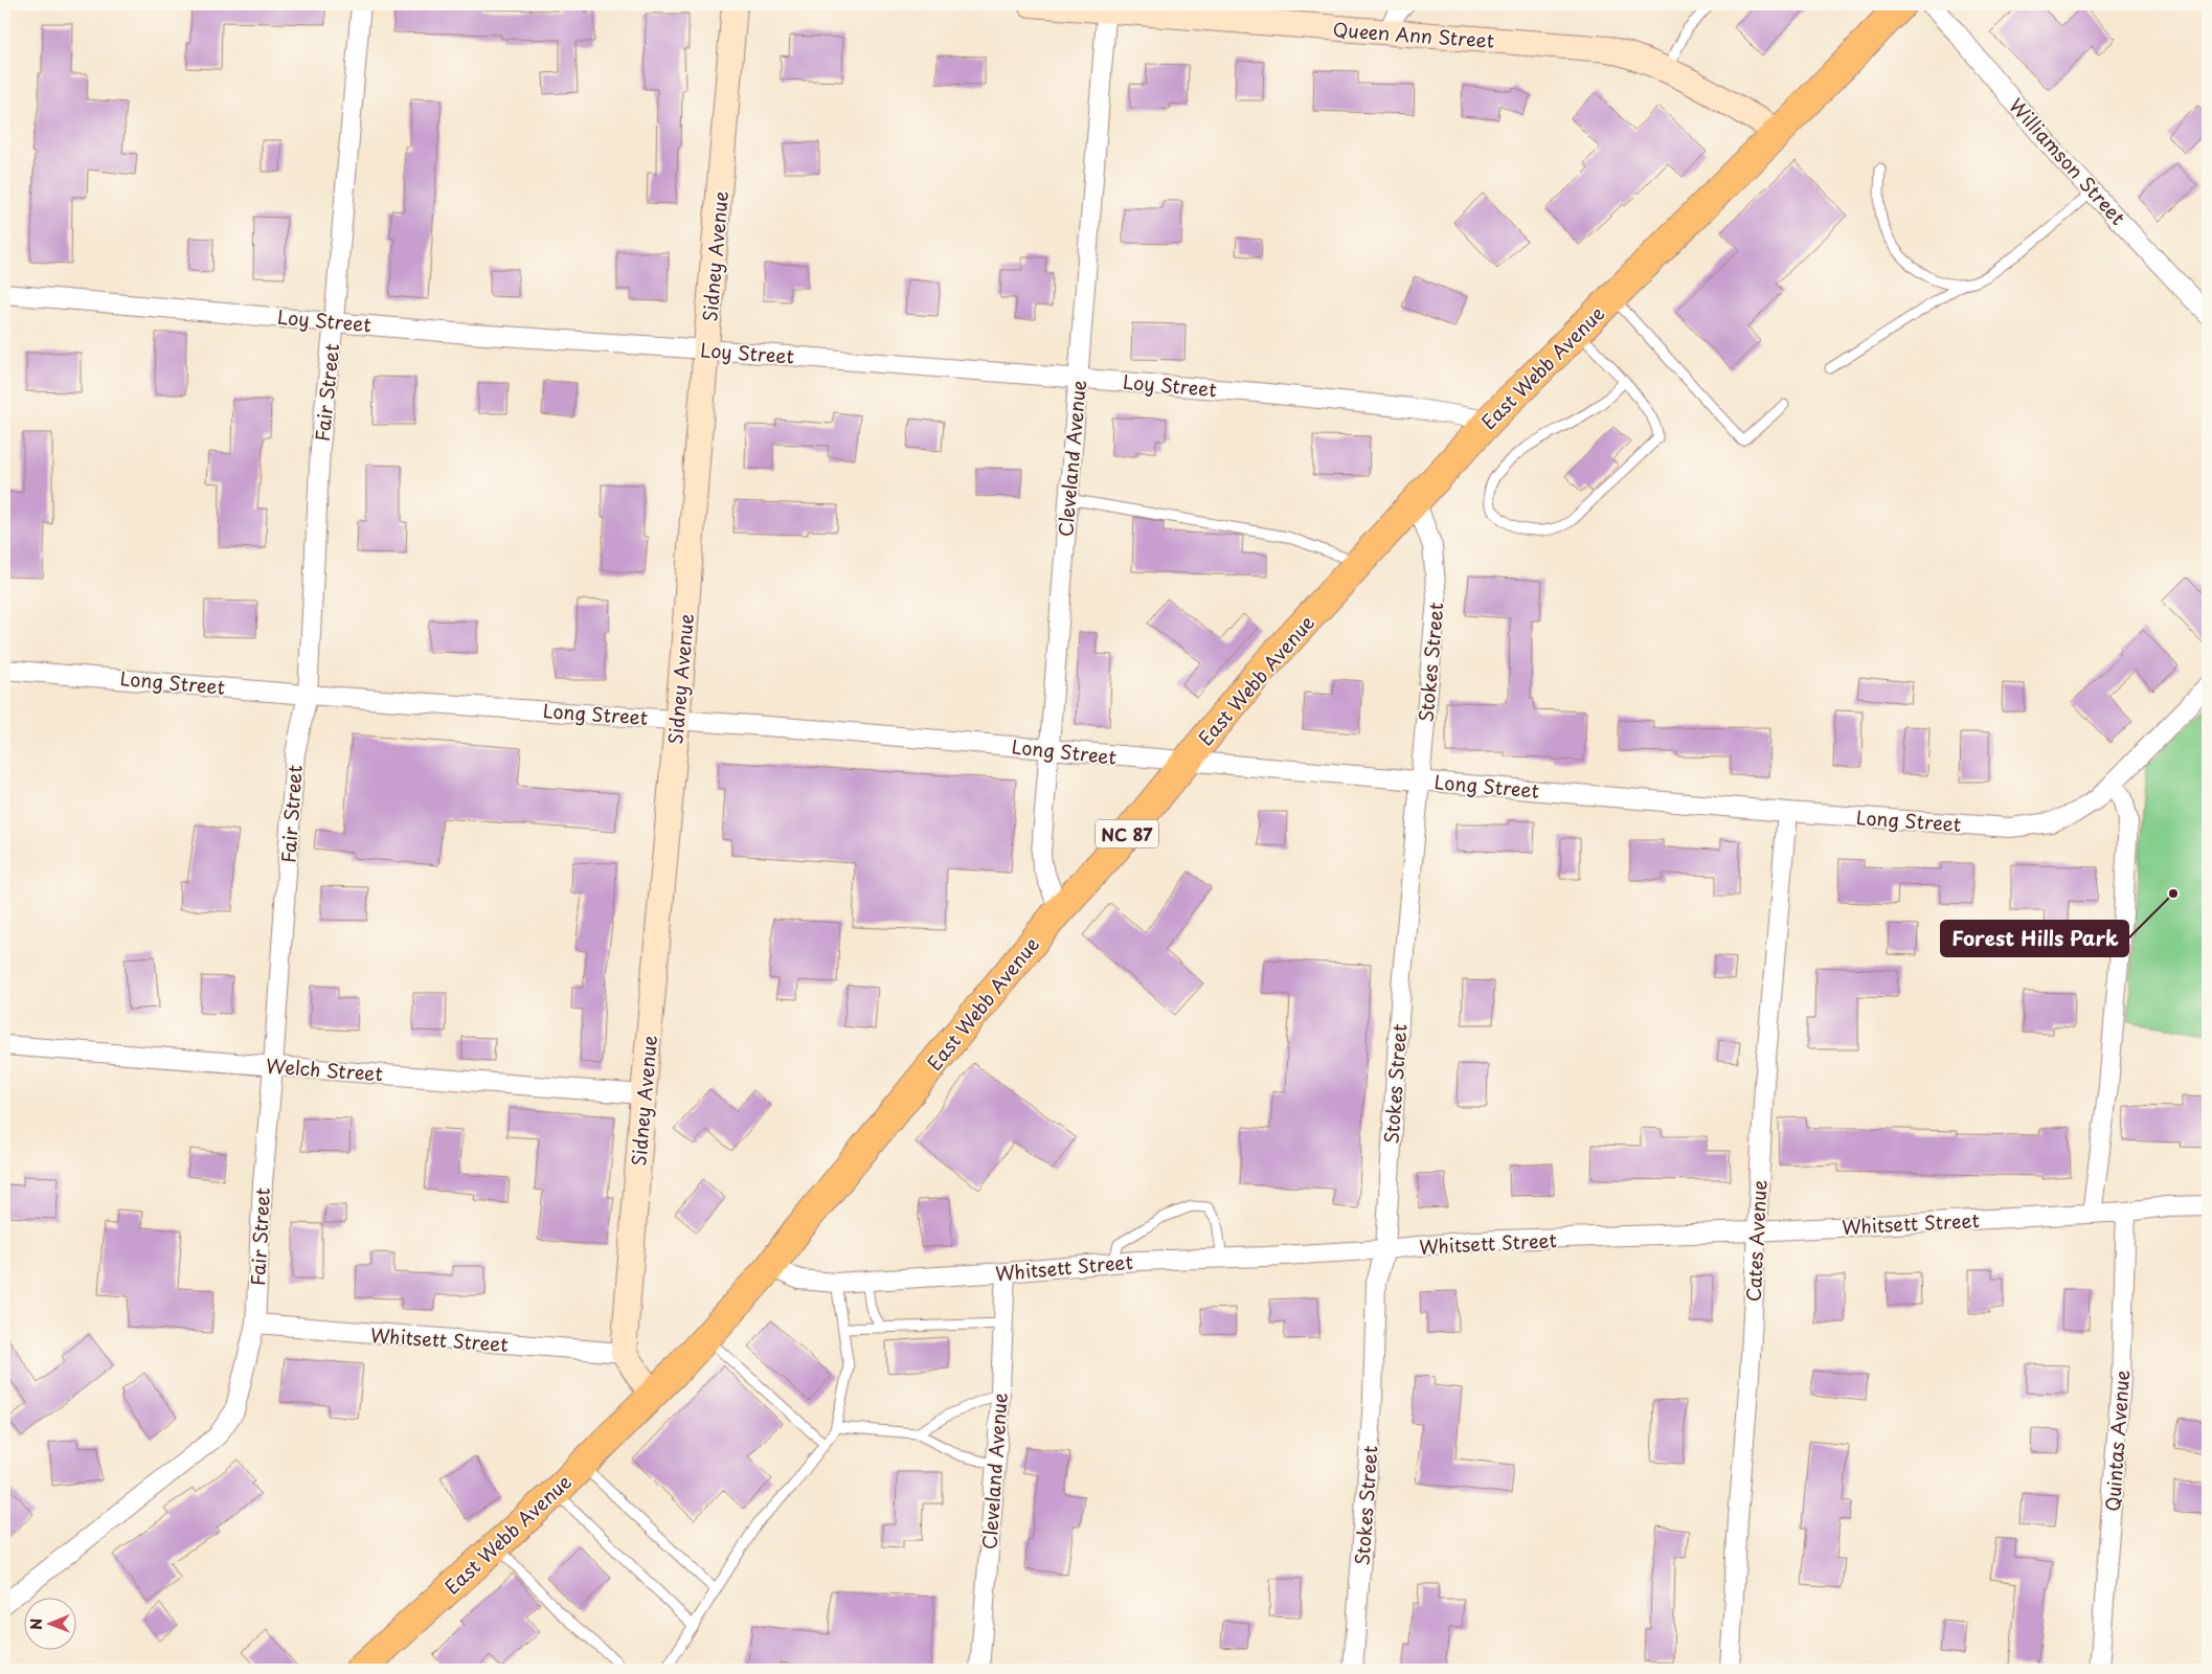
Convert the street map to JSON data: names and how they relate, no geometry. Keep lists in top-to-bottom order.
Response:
{
  "streets": {
    "highway": ["East Webb Avenue", "NC 87"],
    "street": [
      "Queen Ann Street",
      "Williamson Street",
      "Sidney Avenue",
      "Loy Street",
      "Fair Street",
      "Cleveland Avenue",
      "Stokes Street",
      "Long Street",
      "Welch Street",
      "Whitsett Street",
      "Cates Avenue",
      "Quintas Avenue"
    ]
  },
  "crossings": [
    ["Queen Ann Street", "East Webb Avenue"],
    ["Queen Ann Street", "Cleveland Avenue"],
    ["Sidney Avenue", "Loy Street"],
    ["Sidney Avenue", "Long Street"],
    ["Sidney Avenue", "Welch Street"],
    ["Sidney Avenue", "Whitsett Street"],
    ["Loy Street", "East Webb Avenue"],
    ["Loy Street", "Fair Street"],
    ["Loy Street", "Cleveland Avenue"],
    ["East Webb Avenue", "Cleveland Avenue"],
    ["East Webb Avenue", "Stokes Street"],
    ["East Webb Avenue", "Long Street"],
    ["East Webb Avenue", "Whitsett Street"],
    ["Fair Street", "Long Street"],
    ["Fair Street", "Welch Street"],
    ["Fair Street", "Whitsett Street"],
    ["Cleveland Avenue", "Long Street"],
    ["Cleveland Avenue", "Whitsett Street"],
    ["Stokes Street", "Long Street"],
    ["Stokes Street", "Whitsett Street"],
    ["Long Street", "Cates Avenue"],
    ["Whitsett Street", "Cates Avenue"],
    ["Whitsett Street", "Quintas Avenue"]
  ],
  "places": ["Forest Hills Park"],
  "north": "left"
}
